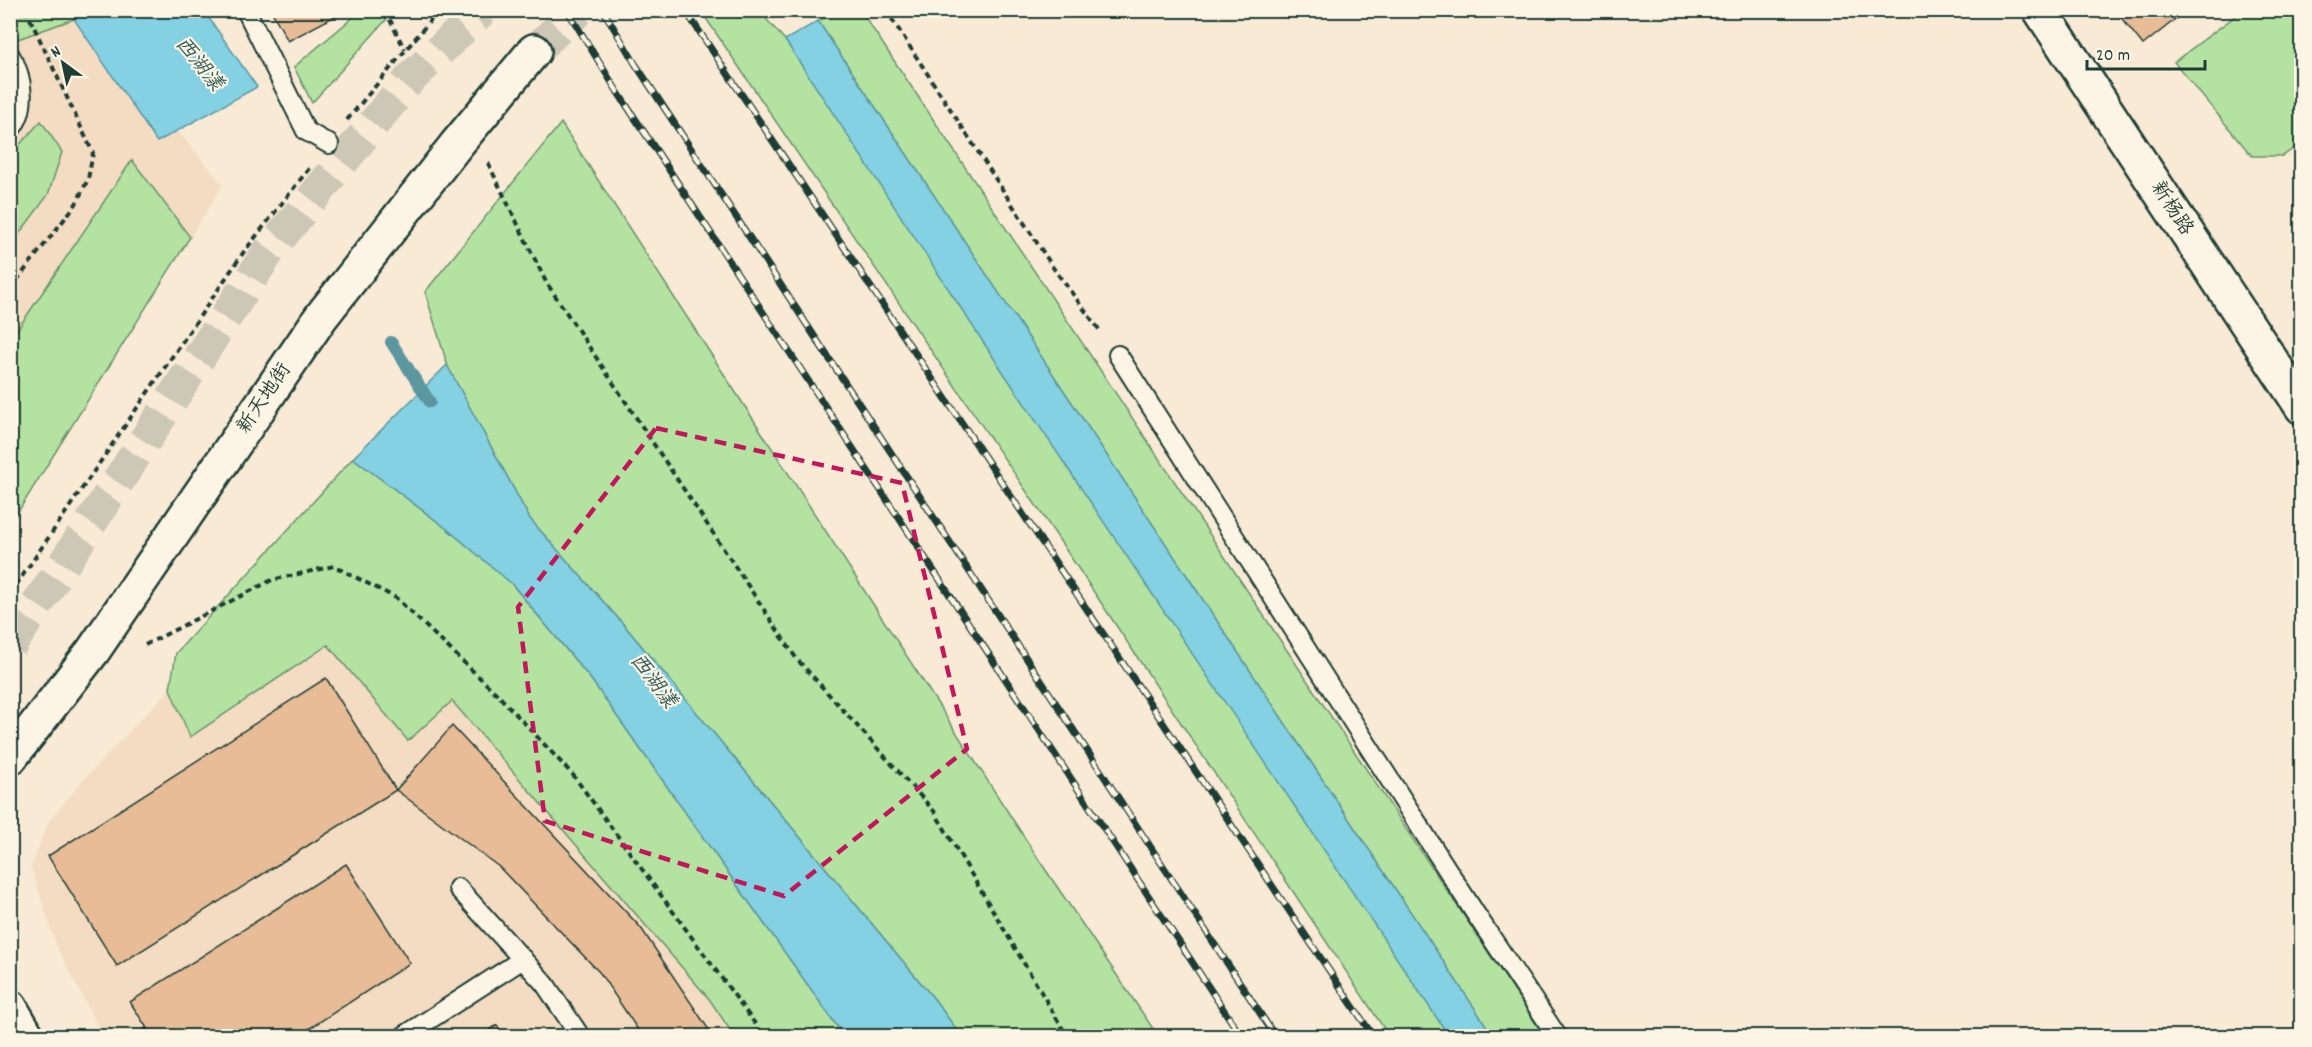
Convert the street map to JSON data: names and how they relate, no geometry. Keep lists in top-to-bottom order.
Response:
{
  "streets": {
    "main road": ["新杨路", "新天地街"]
  },
  "water": ["西湖漾"],
  "scale_bar": "20 m",
  "north": "top left"
}
